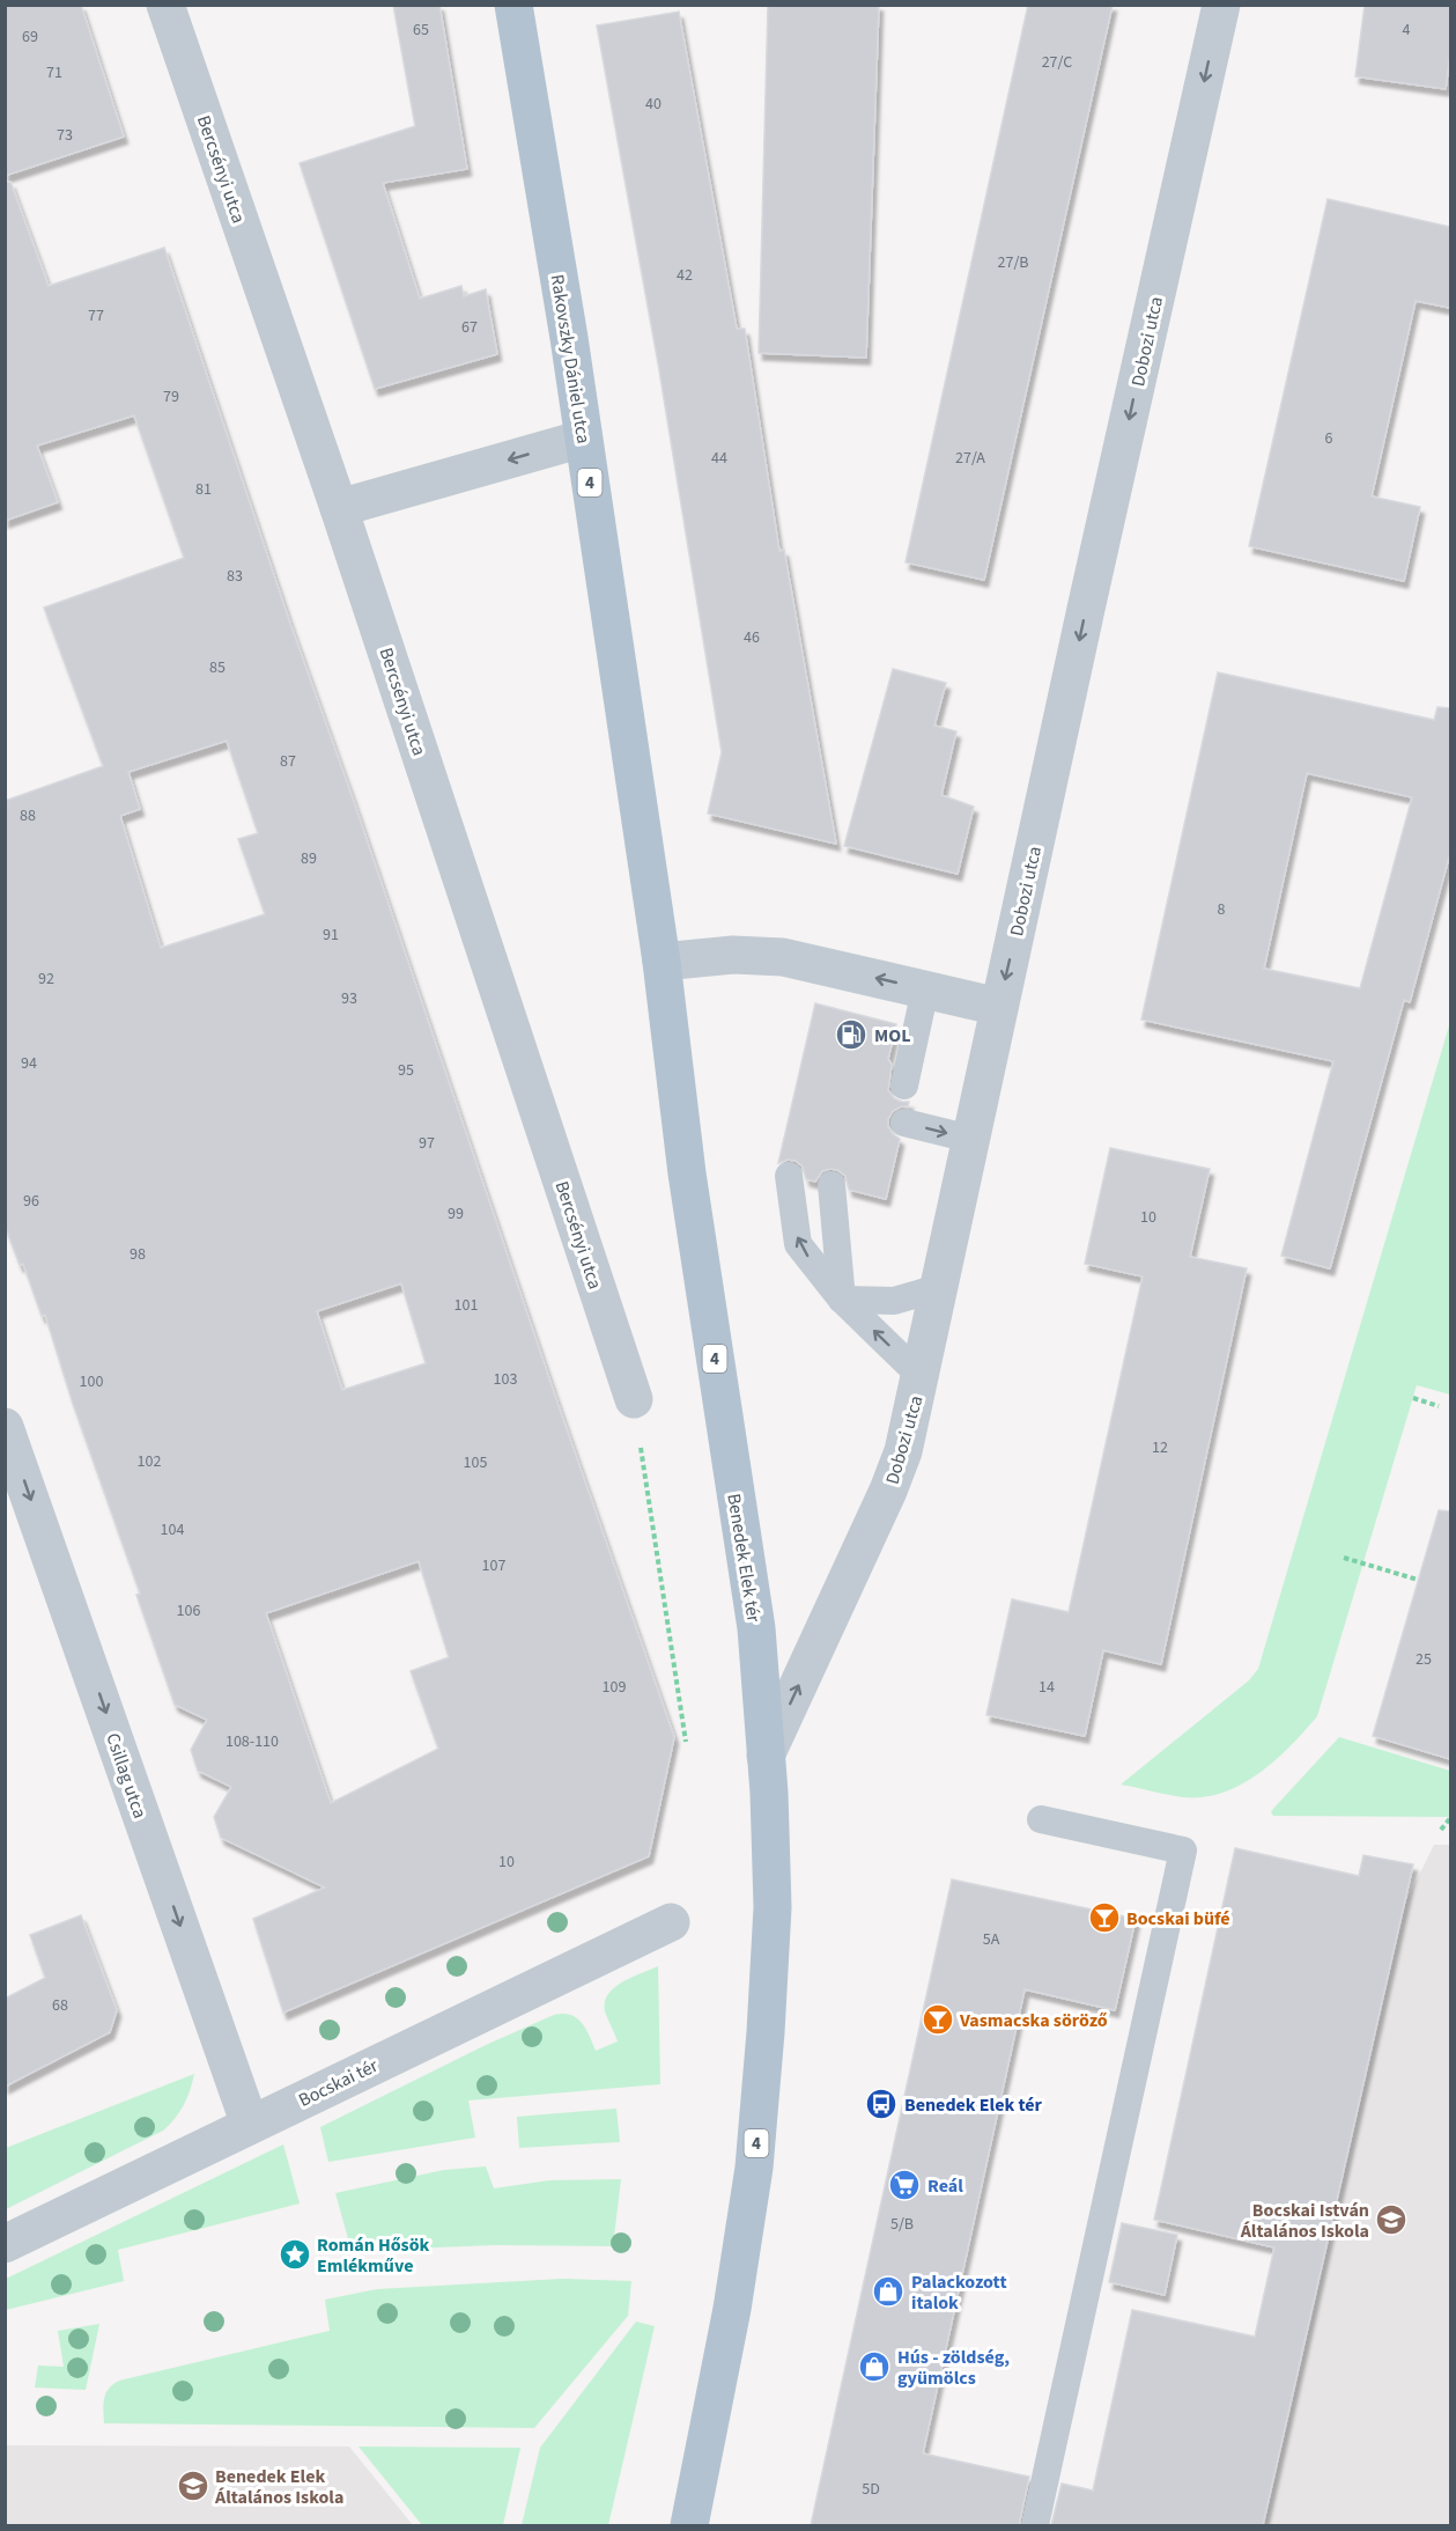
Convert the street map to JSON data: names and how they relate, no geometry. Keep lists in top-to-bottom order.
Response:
{
  "streets": {
    "main road": ["Rakovszky Dániel utca", "4", "Benedek Elek tér"],
    "street": [
      "Bercsényi utca",
      "Dobozi utca",
      "Csillag utca",
      "Bocskai tér"
    ]
  },
  "crossings": [
    ["Dobozi utca", "Benedek Elek tér"],
    ["Rakovszky Dániel utca", "Benedek Elek tér"],
    ["Csillag utca", "Bocskai tér"]
  ],
  "one_way": ["Csillag utca"],
  "places": {
    "fuel station": ["MOL"],
    "bar": ["Bocskai büfé", "Vasmacska söröző"],
    "bus stop": ["Benedek Elek tér"],
    "supermarket": ["Reál"],
    "school or university": ["Bocskai István Általános Iskola", "Benedek Elek Általános Iskola"],
    "place": ["Román Hősök Emlékműve"],
    "shop": ["Palackozott italok", "Hús - zöldség, gyümölcs"]
  },
  "house_numbers": [
    "65",
    "4",
    "69",
    "27/C",
    "71",
    "40",
    "73",
    "27/B",
    "42",
    "77",
    "67",
    "79",
    "6",
    "44",
    "27/A",
    "81",
    "83",
    "46",
    "85",
    "87",
    "88",
    "89",
    "8",
    "91",
    "92",
    "93",
    "94",
    "95",
    "97",
    "96",
    "99",
    "10",
    "98",
    "101",
    "103",
    "100",
    "12",
    "102",
    "105",
    "104",
    "107",
    "106",
    "25",
    "109",
    "14",
    "108-110",
    "10",
    "5A",
    "68",
    "5/B",
    "5D"
  ]
}
